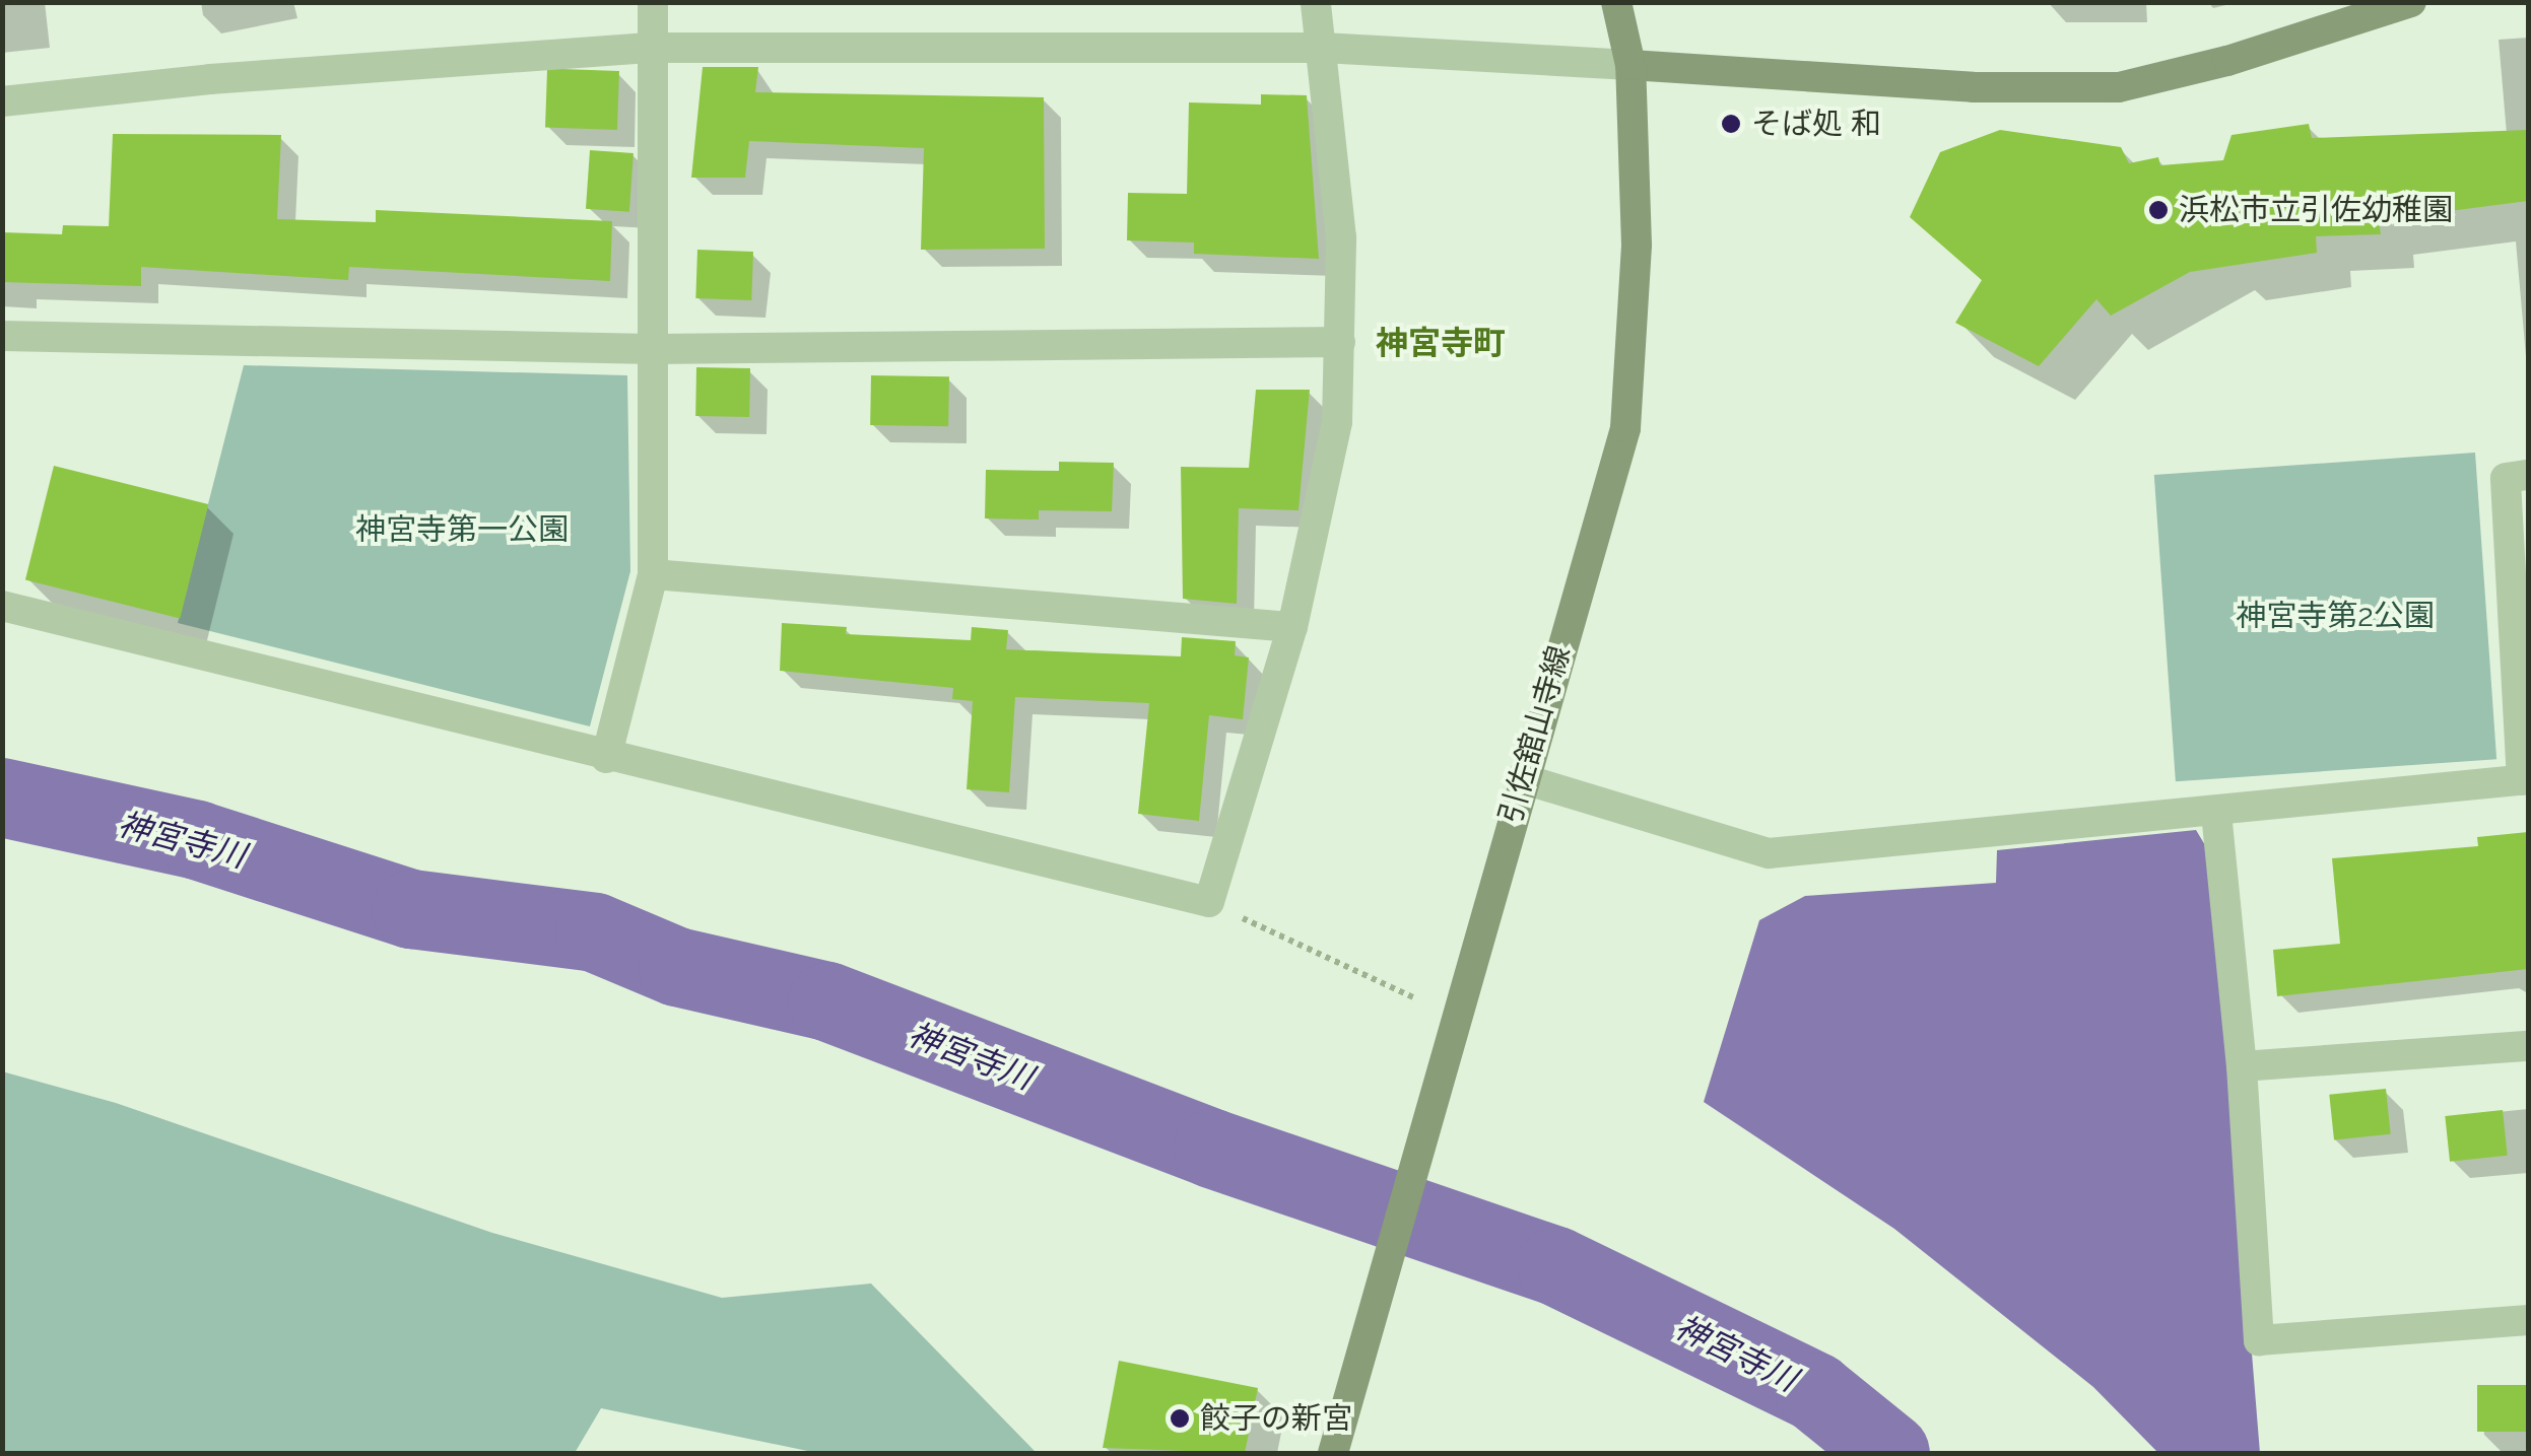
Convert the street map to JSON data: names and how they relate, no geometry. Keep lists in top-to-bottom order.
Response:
{
  "streets": {
    "main road": ["引佐舘山寺線"]
  },
  "districts": ["神宮寺町"],
  "water": ["神宮寺川"],
  "parks": ["神宮寺第一公園", "神宮寺第2公園"],
  "places": ["そば処 和", "浜松市立引佐幼稚園", "餃子の新宮"]
}
